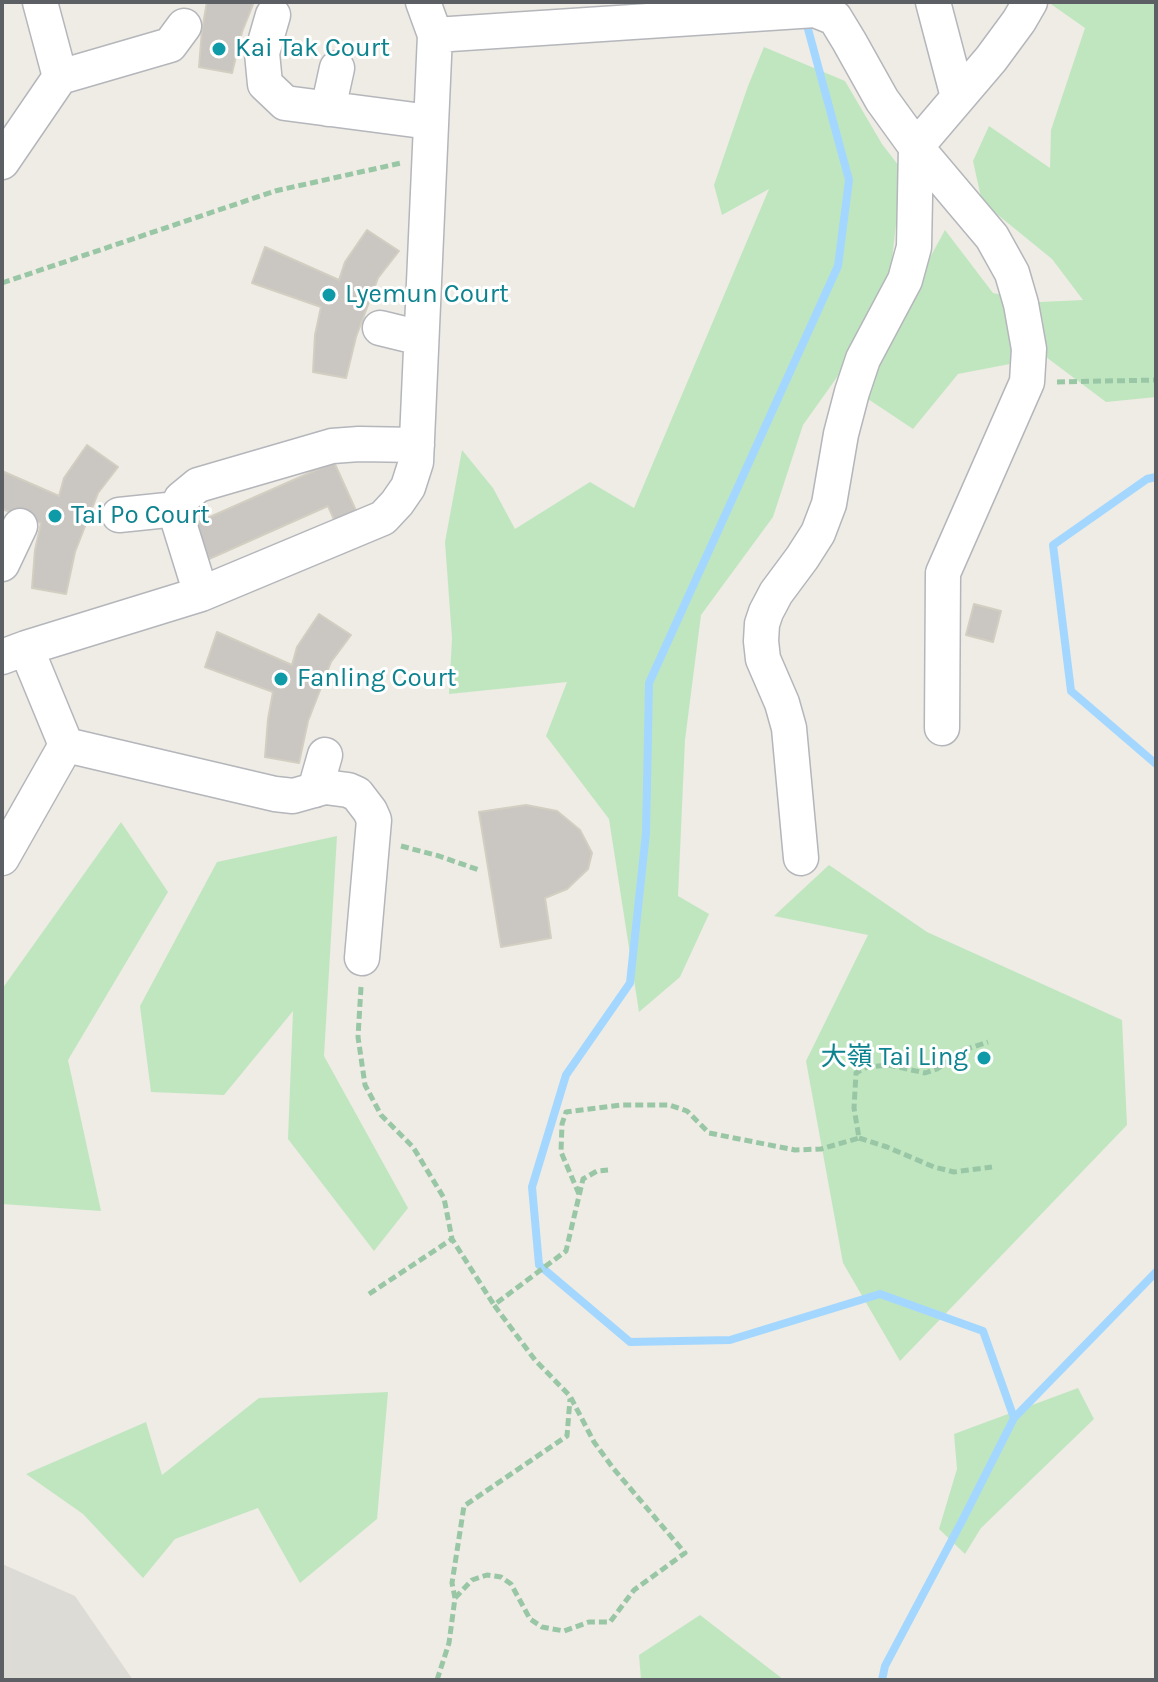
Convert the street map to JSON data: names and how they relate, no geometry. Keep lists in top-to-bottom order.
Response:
{
  "places": [
    "Kai Tak Court",
    "Lyemun Court",
    "Tai Po Court",
    "Fanling Court",
    "大嶺 Tai Ling"
  ]
}
